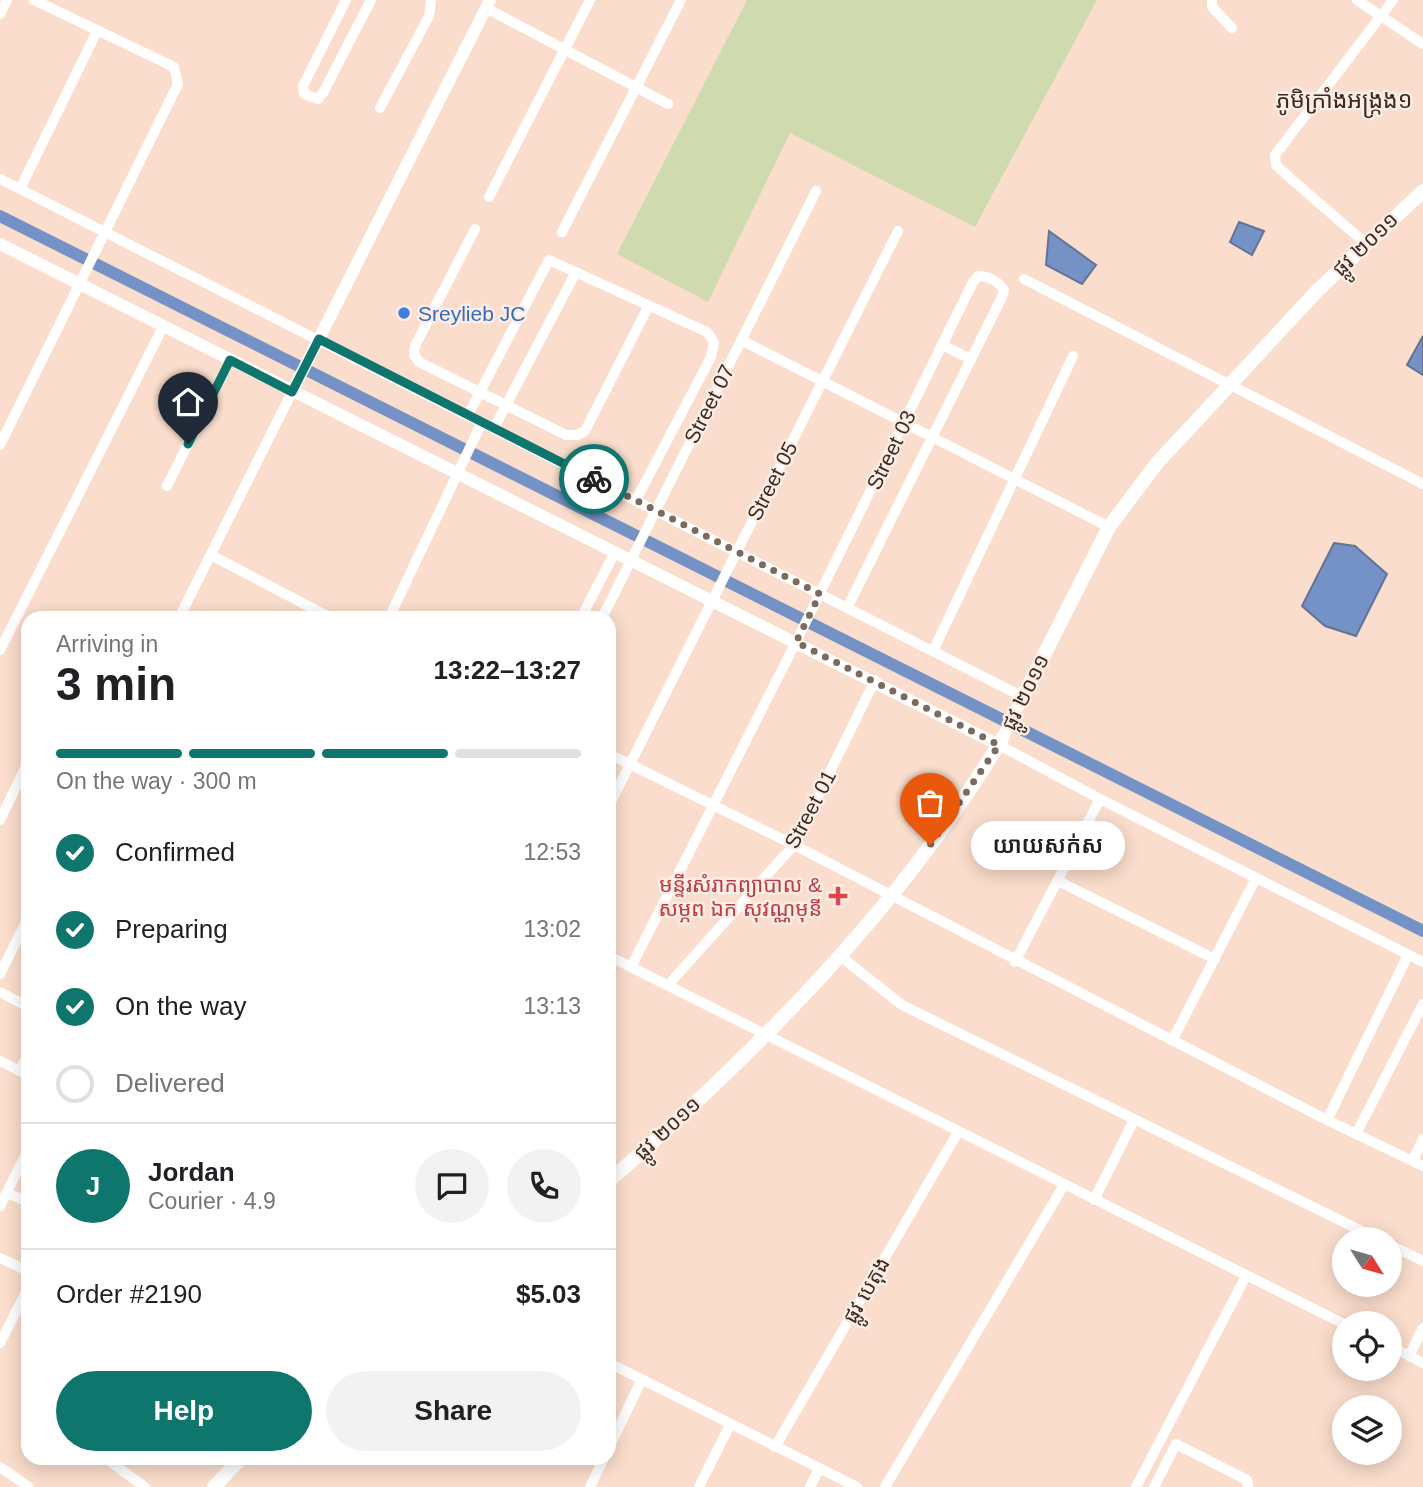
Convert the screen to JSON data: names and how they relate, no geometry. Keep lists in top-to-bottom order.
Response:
{
  "streets": {
    "main road": ["ផ្លូវ ២០១១"],
    "street": [
      "Street 07",
      "Street 03",
      "Street 05",
      "Street 01",
      "ផ្លូវ បេតុង"
    ]
  },
  "districts": ["ភូមិក្រាំងអង្រ្កង១"],
  "places": {
    "other": ["Sreylieb JC", "យាយសក់ស"],
    "health": ["មន្ទីរសំរាកព្យាបាល & សម្ភព ឯក សុវណ្ណមុនី"]
  },
  "north": "bottom right",
  "page": {
    "heading": ["3 min", "Arriving in", "13:22–13:27"],
    "panel": [
      "Jordan",
      "Courier · 4.9",
      "Order #2190",
      "$5.03"
    ],
    "bar": "On the way · 300 m",
    "list": [
      ["Confirmed", "12:53"],
      ["Preparing", "13:02"],
      ["On the way", "13:13"],
      "Delivered"
    ],
    "bubble": "យាយសក់ស",
    "round": "J",
    "buttons": ["Help", "Share"]
  }
}
